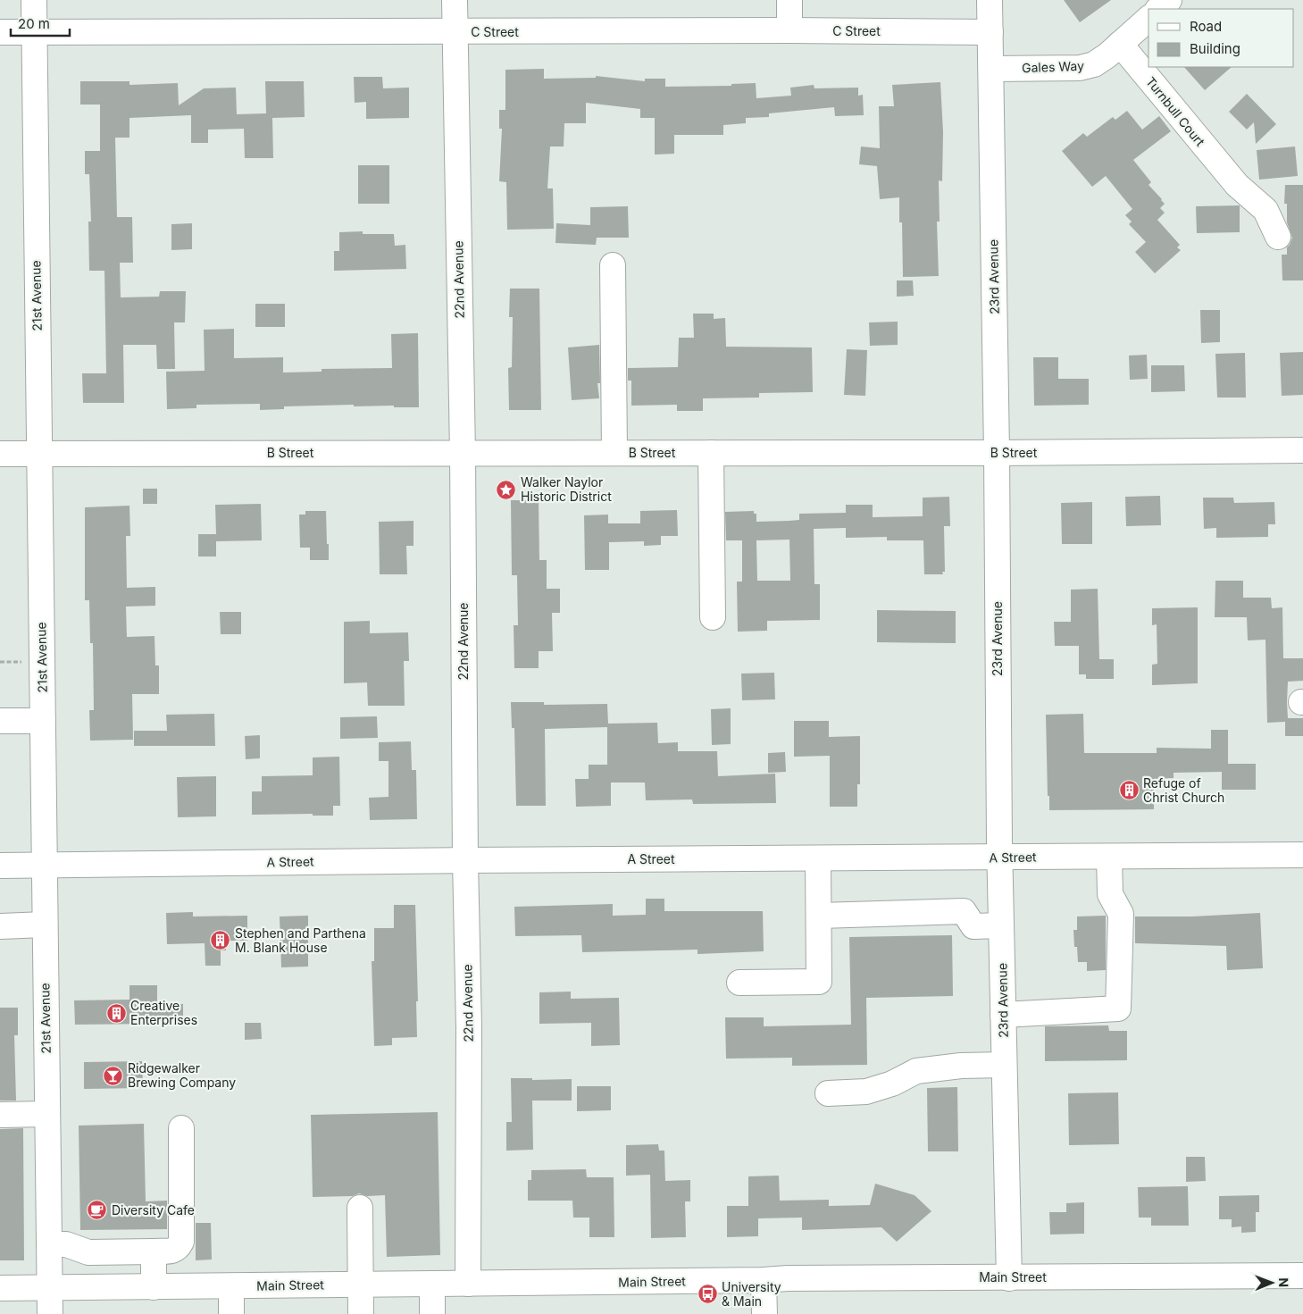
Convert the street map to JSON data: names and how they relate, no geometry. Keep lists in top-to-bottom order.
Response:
{
  "streets": {
    "street": [
      "C Street",
      "Gales Way",
      "Turnbull Court",
      "23rd Avenue",
      "22nd Avenue",
      "21st Avenue",
      "B Street",
      "A Street",
      "Main Street"
    ]
  },
  "crossings": [
    ["C Street", "23rd Avenue"],
    ["C Street", "22nd Avenue"],
    ["C Street", "21st Avenue"],
    ["Gales Way", "Turnbull Court"],
    ["Gales Way", "23rd Avenue"],
    ["23rd Avenue", "B Street"],
    ["23rd Avenue", "A Street"],
    ["23rd Avenue", "Main Street"],
    ["22nd Avenue", "B Street"],
    ["22nd Avenue", "A Street"],
    ["22nd Avenue", "Main Street"],
    ["21st Avenue", "B Street"],
    ["21st Avenue", "A Street"],
    ["21st Avenue", "Main Street"]
  ],
  "places": {
    "place": ["Walker Naylor Historic District"],
    "building": ["Refuge of Christ Church", "Stephen and Parthena M. Blank House", "Creative Enterprises"],
    "bar": ["Ridgewalker Brewing Company"],
    "cafe": ["Diversity Cafe"],
    "bus stop": ["University & Main"]
  },
  "legend": ["Road", "Building"],
  "scale_bar": "20 m",
  "north": "right"
}
